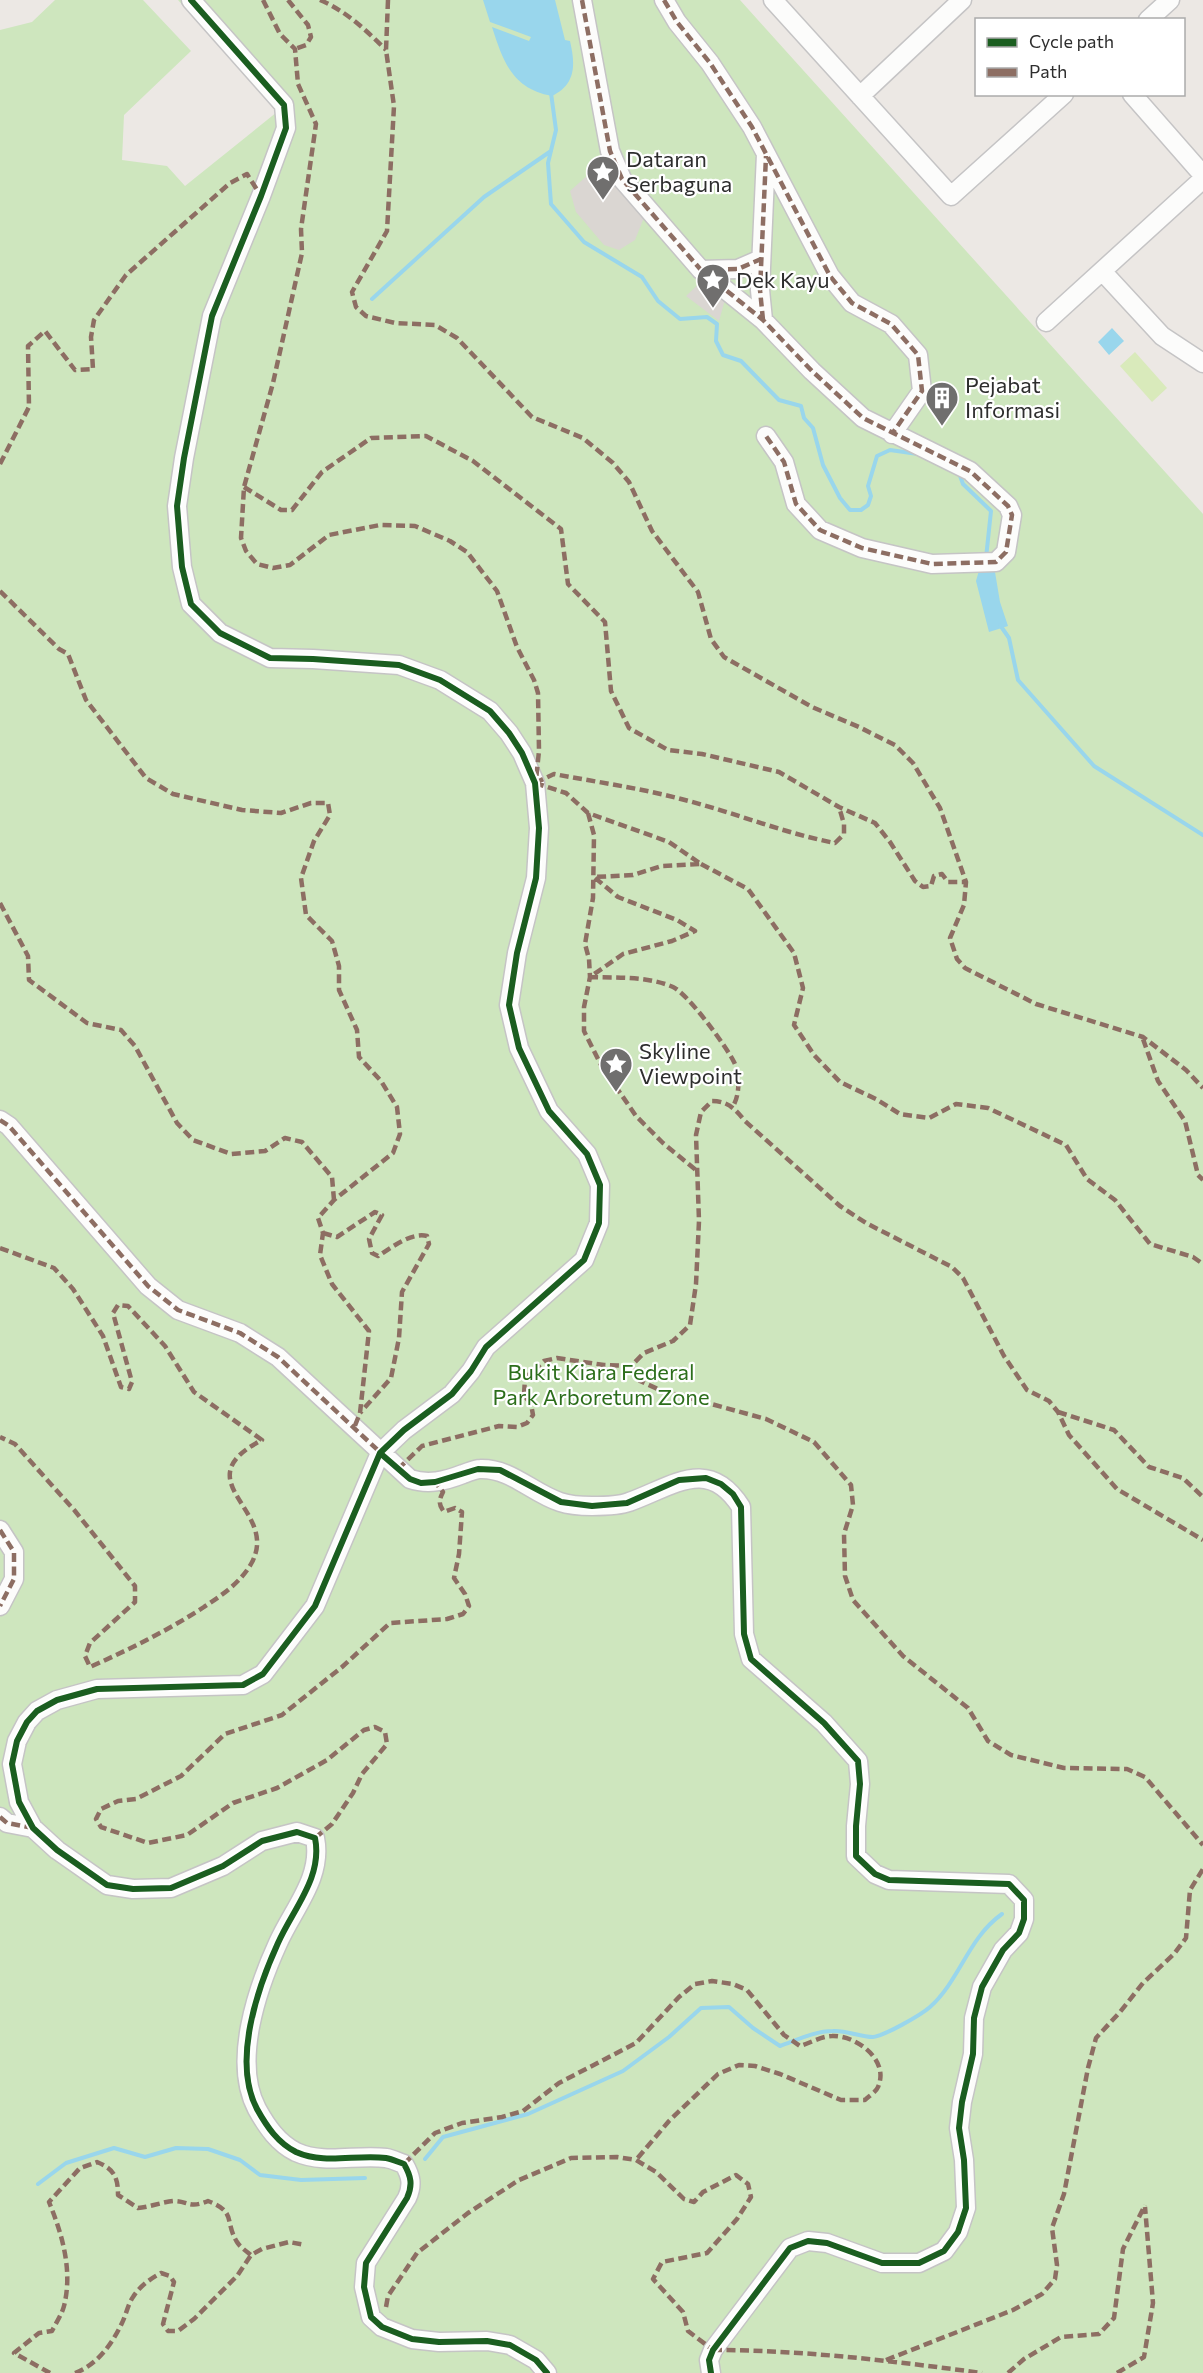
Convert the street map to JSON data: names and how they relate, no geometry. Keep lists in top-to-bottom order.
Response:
{
  "parks": ["Bukit Kiara Federal Park Arboretum Zone"],
  "places": {
    "place": ["Dataran Serbaguna", "Dek Kayu", "Skyline Viewpoint"],
    "building": ["Pejabat Informasi"]
  },
  "legend": ["Cycle path", "Path"]
}
